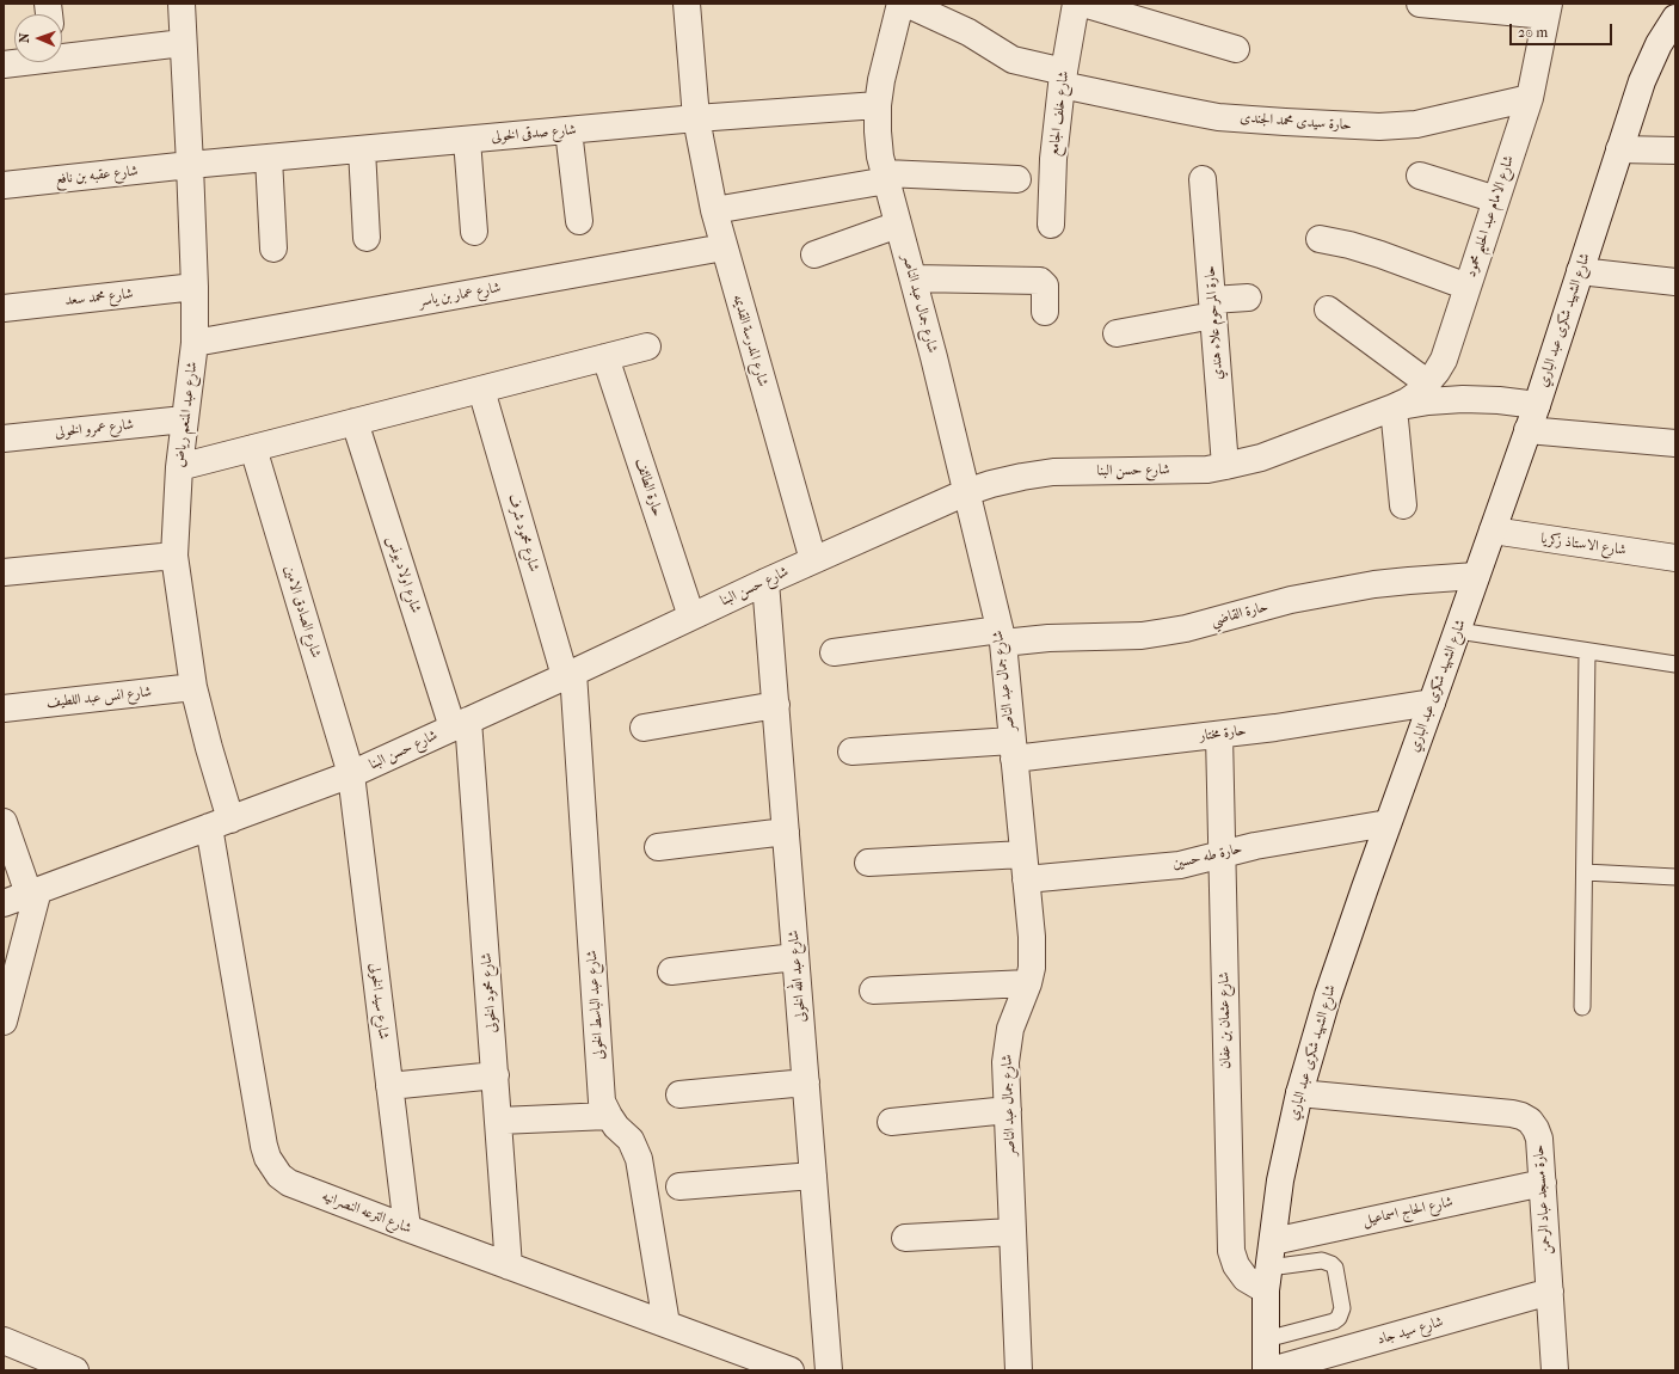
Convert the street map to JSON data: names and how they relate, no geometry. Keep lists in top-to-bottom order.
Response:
{
  "streets": {
    "street": [
      "شارع خلف الجامع",
      "حارة سيدى محمد الجندى",
      "شارع صدقى الخولى",
      "شارع عقبه بن نافع",
      "شارع الامام عبد الحليم محمود",
      "شارع عمار بن ياسر",
      "شارع محمد سعد",
      "شارع جمال عبد الناصر",
      "شارع الشهيد شكرى عبد الباري",
      "حارة المرحوم علاء هندي",
      "شارع المدرسة القديمه",
      "شارع عبد المنعم رياض",
      "شارع عمرو الخولى",
      "شارع حسن البنا",
      "حارة الطائف",
      "شارع محمود شرف",
      "شارع الاستاذ زكريا",
      "شارع اولاد يونس",
      "شارع الصادق الامين",
      "حارة القاضي",
      "شارع انس عبد اللطيف",
      "حارة مختار",
      "حارة طه حسين",
      "شارع عبد الله الخولى",
      "شارع محمود الخولى",
      "شارع سيد الخولى",
      "شارع عبد الباسط الخولى",
      "شارع عثمان بن عفان",
      "حارة مسجد عباد الرحمن",
      "شارع الحاج اسماعيل",
      "شارع الترعه النصرانيه",
      "شارع سيد جاد"
    ]
  },
  "crossings": [
    ["شارع خلف الجامع", "حارة سيدى محمد الجندى"],
    ["حارة سيدى محمد الجندى", "شارع الامام عبد الحليم محمود"],
    ["شارع صدقى الخولى", "شارع عقبه بن نافع"],
    ["شارع صدقى الخولى", "شارع جمال عبد الناصر"],
    ["شارع صدقى الخولى", "شارع المدرسة القديمه"],
    ["شارع صدقى الخولى", "شارع عبد المنعم رياض"],
    ["شارع عقبه بن نافع", "شارع عبد المنعم رياض"],
    ["شارع الامام عبد الحليم محمود", "شارع حسن البنا"],
    ["شارع عمار بن ياسر", "شارع المدرسة القديمه"],
    ["شارع عمار بن ياسر", "شارع عبد المنعم رياض"],
    ["شارع محمد سعد", "شارع عبد المنعم رياض"],
    ["شارع جمال عبد الناصر", "شارع حسن البنا"],
    ["شارع جمال عبد الناصر", "حارة القاضي"],
    ["شارع جمال عبد الناصر", "حارة مختار"],
    ["شارع جمال عبد الناصر", "حارة طه حسين"],
    ["شارع الشهيد شكرى عبد الباري", "شارع حسن البنا"],
    ["شارع الشهيد شكرى عبد الباري", "شارع الاستاذ زكريا"],
    ["شارع الشهيد شكرى عبد الباري", "حارة القاضي"],
    ["شارع الشهيد شكرى عبد الباري", "حارة مختار"],
    ["شارع الشهيد شكرى عبد الباري", "حارة طه حسين"],
    ["شارع الشهيد شكرى عبد الباري", "شارع عثمان بن عفان"],
    ["شارع الشهيد شكرى عبد الباري", "حارة مسجد عباد الرحمن"],
    ["شارع الشهيد شكرى عبد الباري", "شارع الحاج اسماعيل"],
    ["حارة المرحوم علاء هندي", "شارع حسن البنا"],
    ["شارع المدرسة القديمه", "شارع حسن البنا"],
    ["شارع عبد المنعم رياض", "شارع عمرو الخولى"],
    ["شارع عبد المنعم رياض", "شارع حسن البنا"],
    ["شارع عبد المنعم رياض", "شارع انس عبد اللطيف"],
    ["شارع عبد المنعم رياض", "شارع الترعه النصرانيه"],
    ["شارع حسن البنا", "حارة الطائف"],
    ["شارع حسن البنا", "شارع محمود شرف"],
    ["شارع حسن البنا", "شارع اولاد يونس"],
    ["شارع حسن البنا", "شارع الصادق الامين"],
    ["شارع حسن البنا", "شارع عبد الله الخولى"],
    ["شارع حسن البنا", "شارع محمود الخولى"],
    ["شارع حسن البنا", "شارع سيد الخولى"],
    ["شارع حسن البنا", "شارع عبد الباسط الخولى"],
    ["شارع حسن البنا", "شارع الترعه النصرانيه"],
    ["شارع محمود شرف", "شارع عبد الباسط الخولى"],
    ["شارع اولاد يونس", "شارع محمود الخولى"],
    ["شارع الصادق الامين", "شارع سيد الخولى"],
    ["حارة مختار", "شارع عثمان بن عفان"],
    ["حارة طه حسين", "شارع عثمان بن عفان"],
    ["شارع محمود الخولى", "شارع الترعه النصرانيه"],
    ["شارع سيد الخولى", "شارع الترعه النصرانيه"],
    ["شارع عبد الباسط الخولى", "شارع الترعه النصرانيه"],
    ["حارة مسجد عباد الرحمن", "شارع الحاج اسماعيل"],
    ["حارة مسجد عباد الرحمن", "شارع سيد جاد"]
  ],
  "scale_bar": "20 m",
  "north": "left"
}
